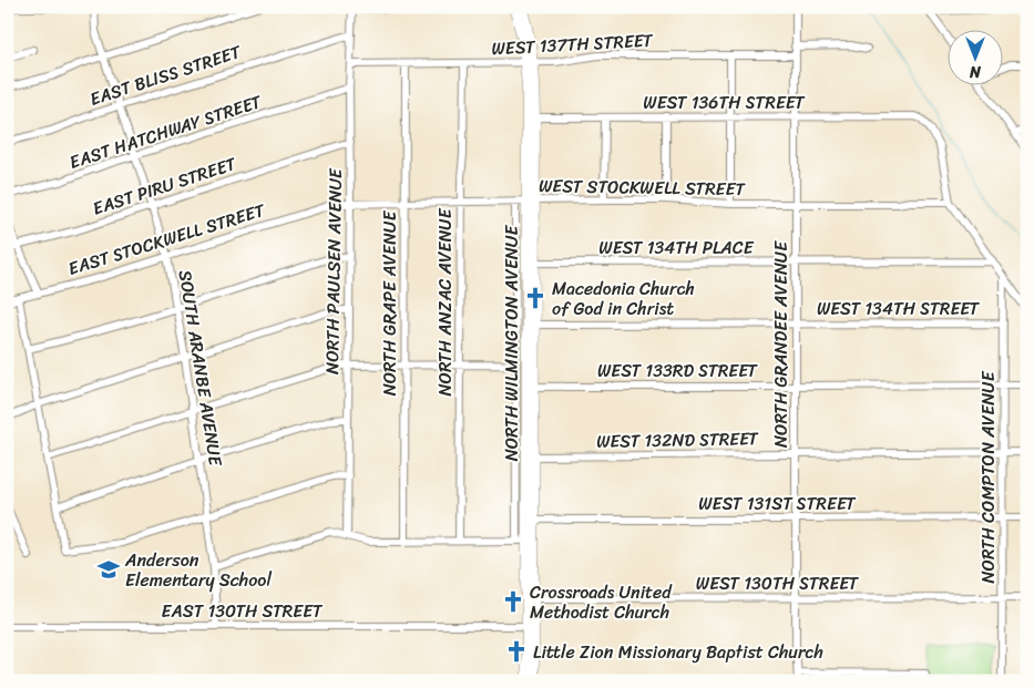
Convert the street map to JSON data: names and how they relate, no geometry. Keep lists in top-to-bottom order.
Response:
{
  "streets": {
    "main road": ["NORTH WILMINGTON AVENUE"],
    "street": [
      "WEST 137TH STREET",
      "EAST BLISS STREET",
      "WEST 136TH STREET",
      "EAST HATCHWAY STREET",
      "EAST PIRU STREET",
      "WEST STOCKWELL STREET",
      "EAST STOCKWELL STREET",
      "WEST 134TH PLACE",
      "NORTH PAULSEN AVENUE",
      "NORTH ANZAC AVENUE",
      "NORTH GRAPE AVENUE",
      "WEST 134TH STREET",
      "NORTH GRANDEE AVENUE",
      "SOUTH ARANBE AVENUE",
      "WEST 133RD STREET",
      "WEST 132ND STREET",
      "NORTH COMPTON AVENUE",
      "WEST 131ST STREET",
      "WEST 130TH STREET",
      "EAST 130TH STREET"
    ]
  },
  "crossings": [
    ["WEST 137TH STREET", "NORTH PAULSEN AVENUE"],
    ["WEST 137TH STREET", "NORTH ANZAC AVENUE"],
    ["WEST 137TH STREET", "NORTH GRAPE AVENUE"],
    ["WEST 137TH STREET", "NORTH WILMINGTON AVENUE"],
    ["WEST 137TH STREET", "NORTH GRANDEE AVENUE"],
    ["EAST BLISS STREET", "NORTH PAULSEN AVENUE"],
    ["EAST BLISS STREET", "SOUTH ARANBE AVENUE"],
    ["WEST 136TH STREET", "WEST STOCKWELL STREET"],
    ["WEST 136TH STREET", "NORTH WILMINGTON AVENUE"],
    ["WEST 136TH STREET", "NORTH GRANDEE AVENUE"],
    ["EAST HATCHWAY STREET", "NORTH PAULSEN AVENUE"],
    ["EAST HATCHWAY STREET", "SOUTH ARANBE AVENUE"],
    ["EAST PIRU STREET", "NORTH PAULSEN AVENUE"],
    ["EAST PIRU STREET", "SOUTH ARANBE AVENUE"],
    ["WEST STOCKWELL STREET", "EAST STOCKWELL STREET"],
    ["WEST STOCKWELL STREET", "NORTH PAULSEN AVENUE"],
    ["WEST STOCKWELL STREET", "NORTH ANZAC AVENUE"],
    ["WEST STOCKWELL STREET", "NORTH GRAPE AVENUE"],
    ["WEST STOCKWELL STREET", "NORTH WILMINGTON AVENUE"],
    ["WEST STOCKWELL STREET", "NORTH GRANDEE AVENUE"],
    ["EAST STOCKWELL STREET", "SOUTH ARANBE AVENUE"],
    ["WEST 134TH PLACE", "NORTH WILMINGTON AVENUE"],
    ["WEST 134TH PLACE", "NORTH GRANDEE AVENUE"],
    ["WEST 134TH STREET", "NORTH WILMINGTON AVENUE"],
    ["WEST 134TH STREET", "NORTH GRANDEE AVENUE"],
    ["WEST 134TH STREET", "NORTH COMPTON AVENUE"],
    ["NORTH WILMINGTON AVENUE", "WEST 133RD STREET"],
    ["NORTH WILMINGTON AVENUE", "WEST 132ND STREET"],
    ["NORTH WILMINGTON AVENUE", "WEST 131ST STREET"],
    ["NORTH WILMINGTON AVENUE", "WEST 130TH STREET"],
    ["NORTH WILMINGTON AVENUE", "EAST 130TH STREET"],
    ["NORTH GRANDEE AVENUE", "WEST 133RD STREET"],
    ["NORTH GRANDEE AVENUE", "WEST 132ND STREET"],
    ["NORTH GRANDEE AVENUE", "WEST 131ST STREET"],
    ["NORTH GRANDEE AVENUE", "WEST 130TH STREET"],
    ["SOUTH ARANBE AVENUE", "EAST 130TH STREET"],
    ["WEST 133RD STREET", "NORTH COMPTON AVENUE"],
    ["WEST 132ND STREET", "NORTH COMPTON AVENUE"],
    ["NORTH COMPTON AVENUE", "WEST 131ST STREET"],
    ["NORTH COMPTON AVENUE", "WEST 130TH STREET"]
  ],
  "places": {
    "church": ["Macedonia Church of God in Christ", "Crossroads United Methodist Church", "Little Zion Missionary Baptist Church"],
    "school or university": ["Anderson Elementary School"]
  },
  "north": "bottom"
}
